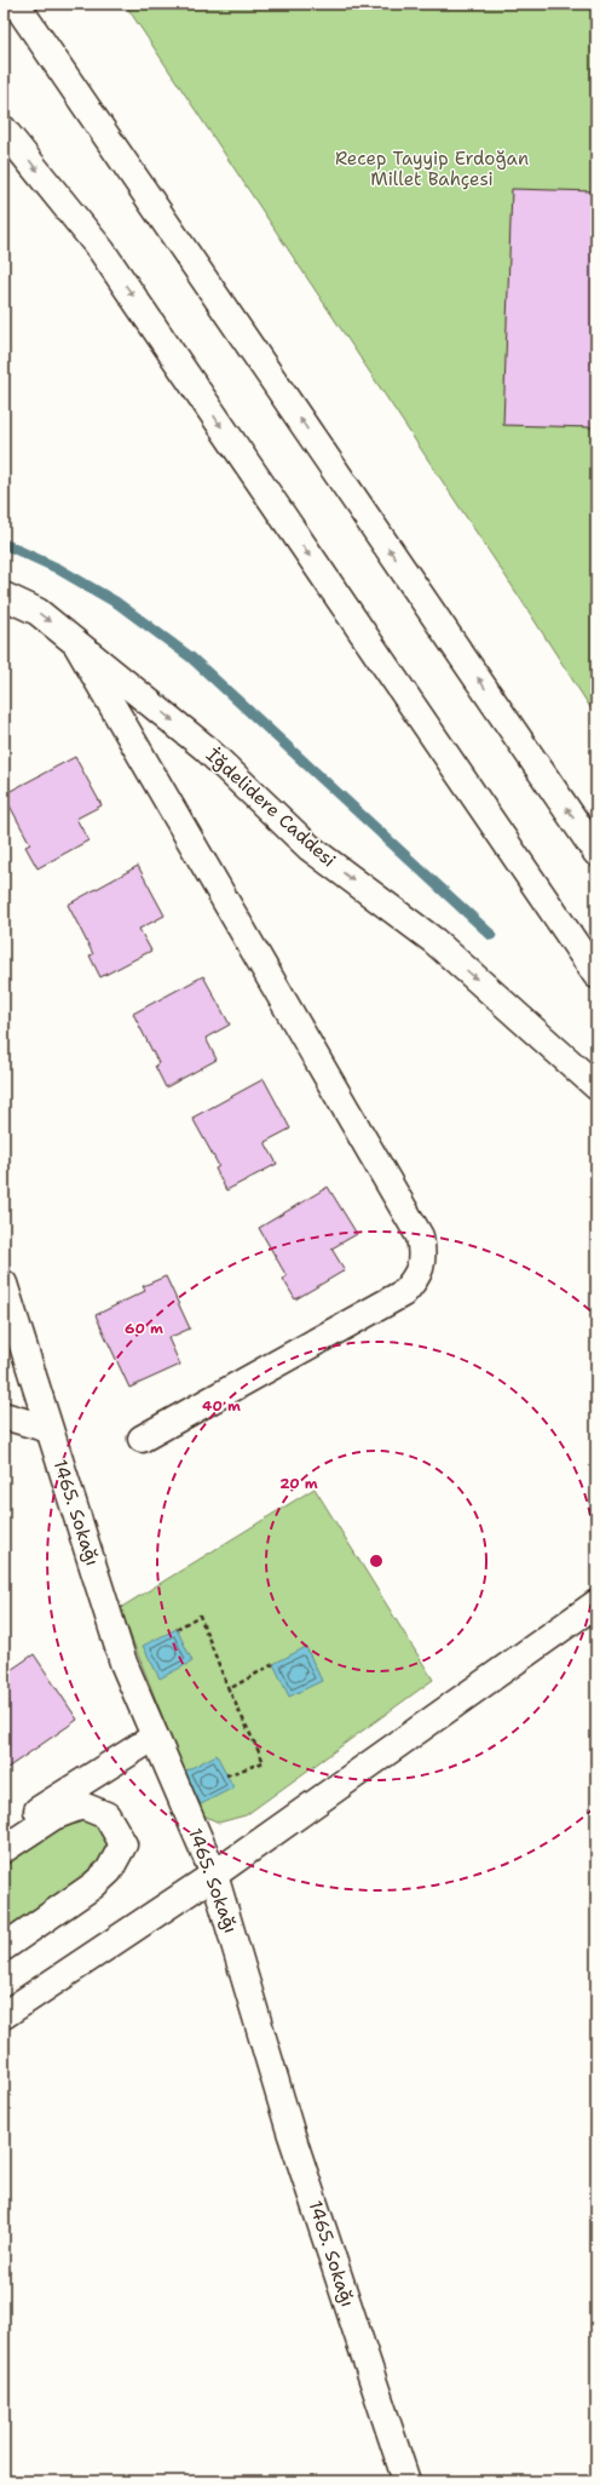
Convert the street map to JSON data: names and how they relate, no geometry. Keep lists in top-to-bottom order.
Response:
{
  "streets": {
    "street": ["İğdelidere Caddesi", "1465. Sokağı"]
  },
  "parks": ["Recep Tayyip Erdoğan Millet Bahçesi"],
  "rings": ["60 m", "40 m", "20 m"]
}
